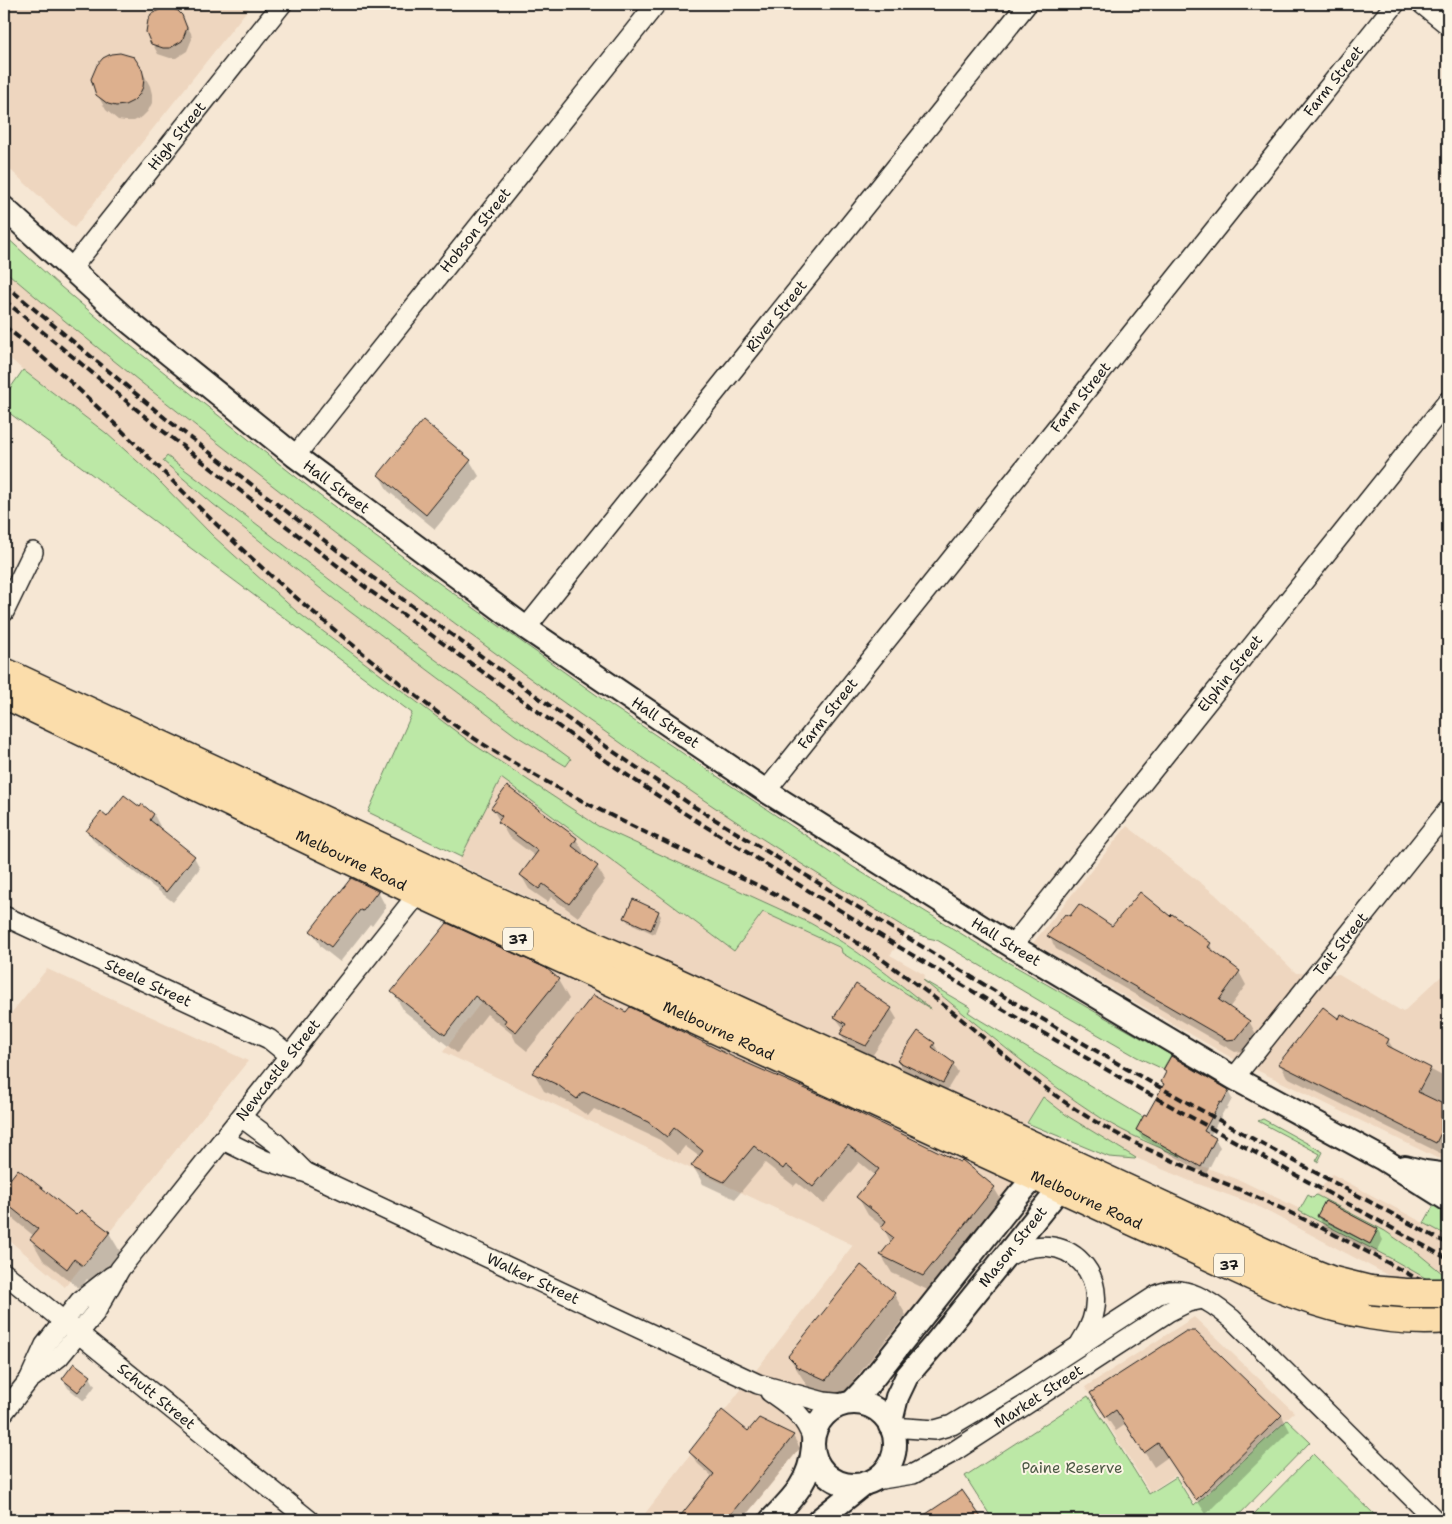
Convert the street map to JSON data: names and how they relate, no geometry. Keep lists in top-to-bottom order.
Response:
{
  "streets": {
    "main road": ["Melbourne Road", "37"],
    "street": [
      "Farm Street",
      "High Street",
      "Hobson Street",
      "River Street",
      "Hall Street",
      "Elphin Street",
      "Tait Street",
      "Steele Street",
      "Newcastle Street",
      "Mason Street",
      "Walker Street",
      "Market Street",
      "Schutt Street"
    ]
  },
  "crossings": [
    ["Farm Street", "Hall Street"],
    ["High Street", "Hall Street"],
    ["Hobson Street", "Hall Street"],
    ["River Street", "Hall Street"],
    ["Hall Street", "Elphin Street"],
    ["Hall Street", "Tait Street"],
    ["Melbourne Road", "Newcastle Street"],
    ["Melbourne Road", "Mason Street"],
    ["Steele Street", "Newcastle Street"],
    ["Newcastle Street", "Walker Street"],
    ["Newcastle Street", "Schutt Street"],
    ["Mason Street", "Walker Street"],
    ["Mason Street", "Market Street"],
    ["Walker Street", "Market Street"]
  ],
  "parks": ["Paine Reserve"]
}
